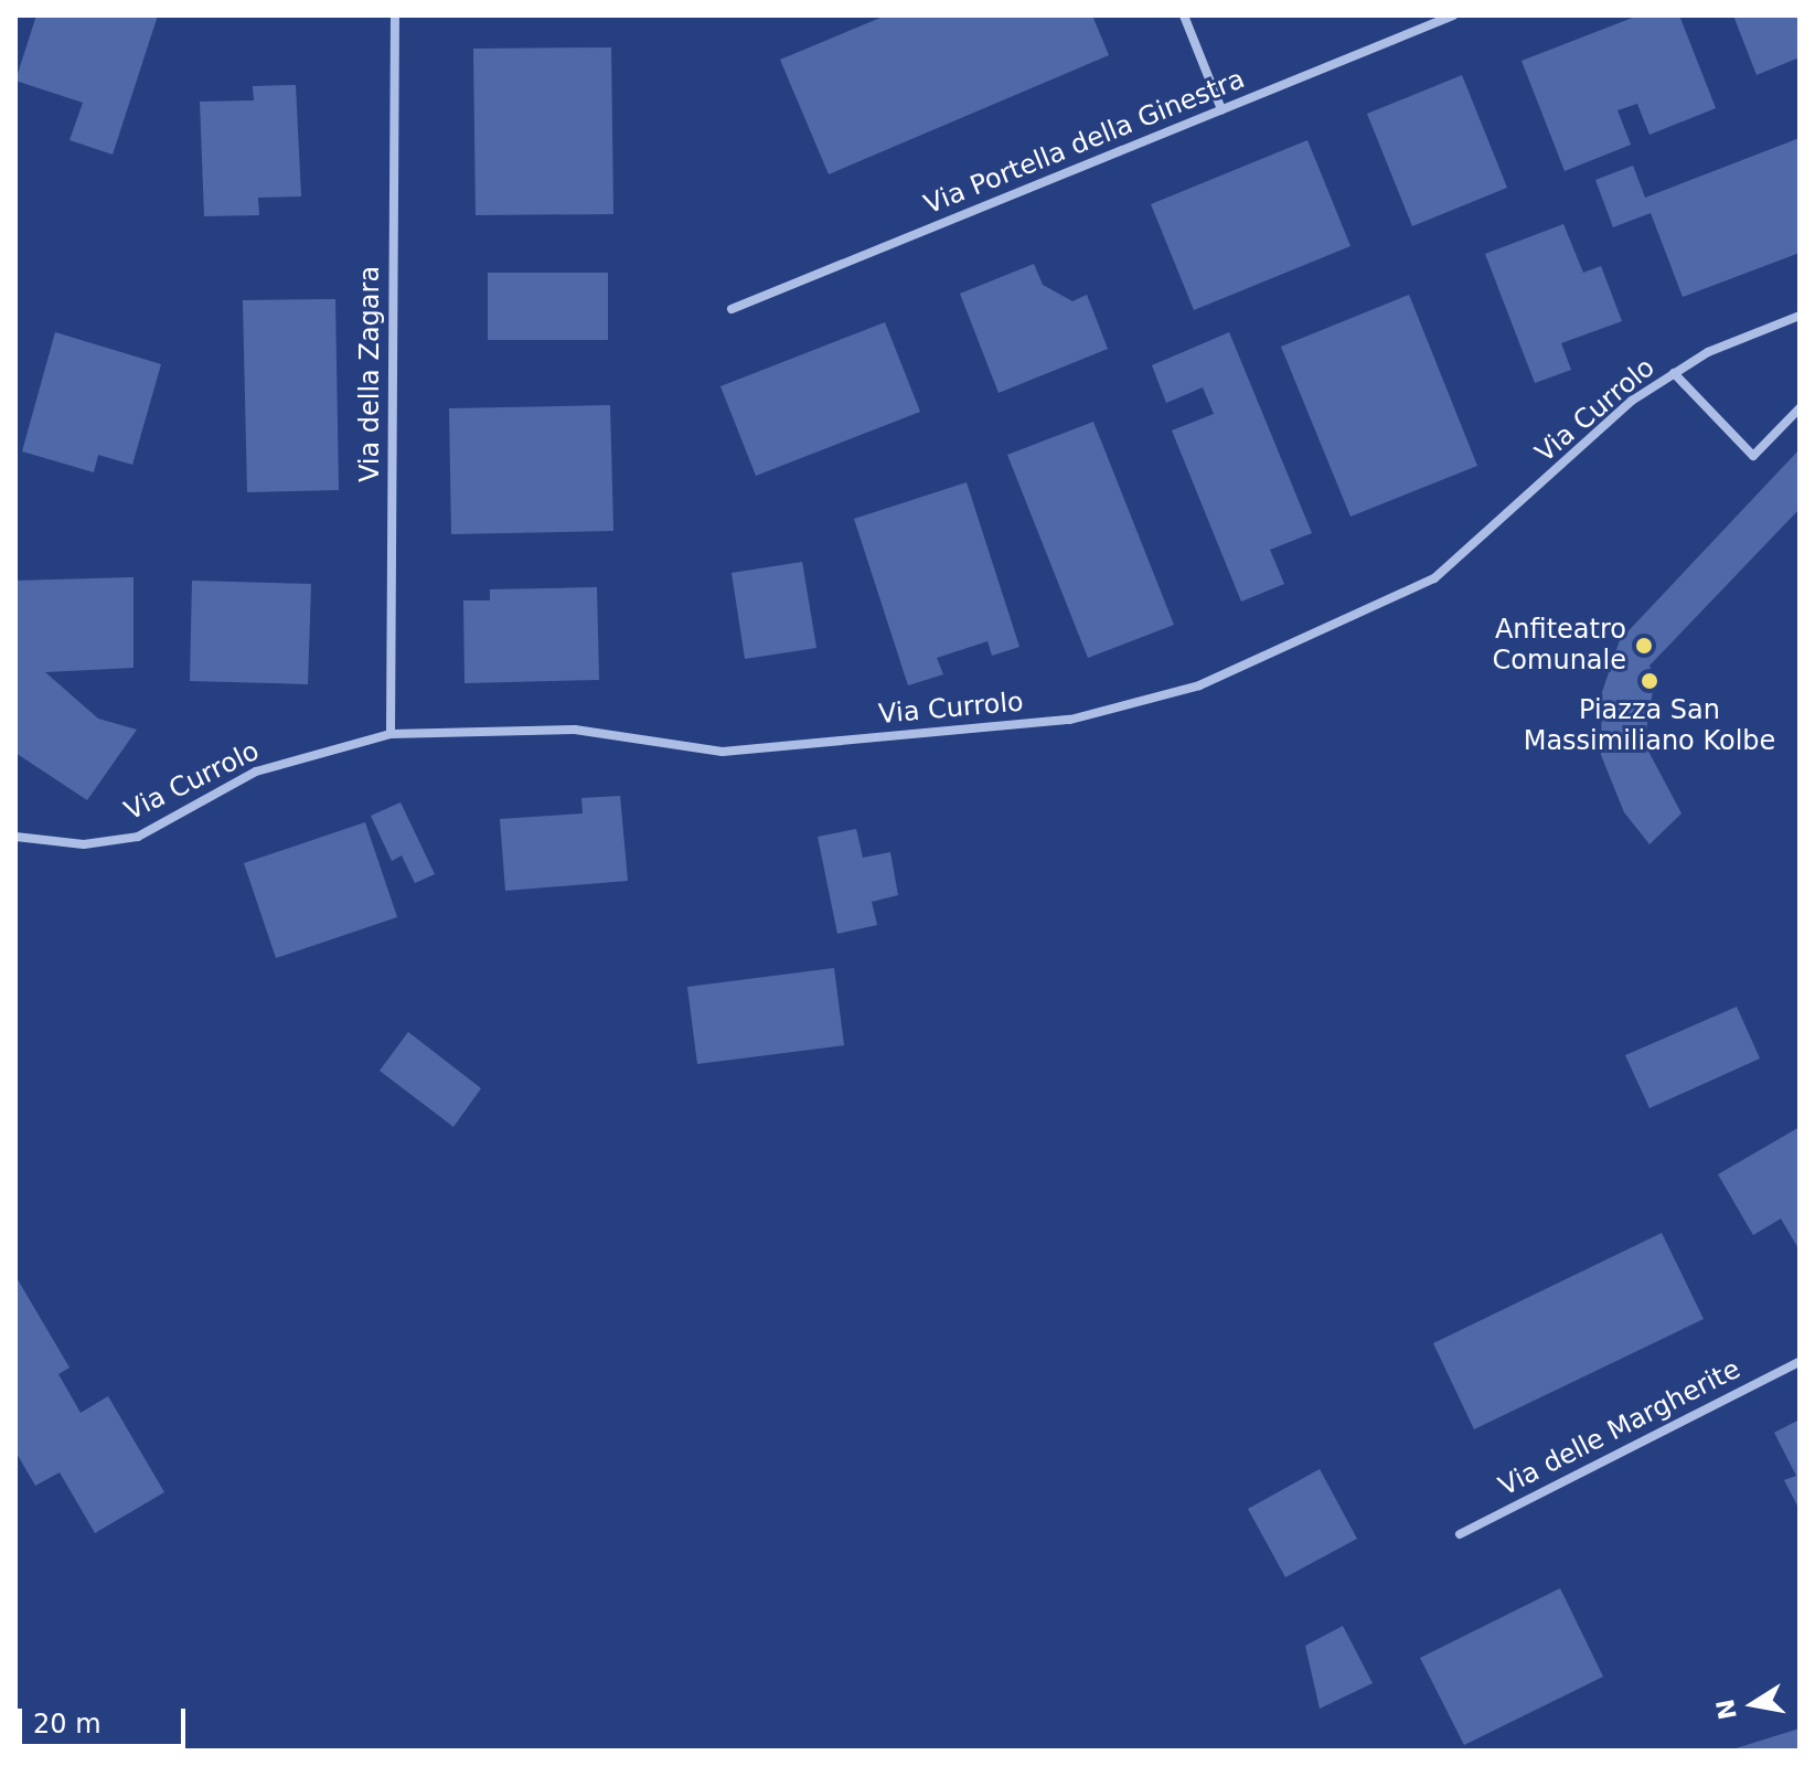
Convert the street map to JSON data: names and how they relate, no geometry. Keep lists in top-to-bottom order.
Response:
{
  "streets": {
    "street": [
      "Via Portella della Ginestra",
      "Via della Zagara",
      "Via Currolo",
      "Via delle Margherite"
    ]
  },
  "crossings": [
    ["Via della Zagara", "Via Currolo"]
  ],
  "places": ["Anfiteatro Comunale", "Piazza San Massimiliano Kolbe"],
  "scale_bar": "20 m",
  "north": "left"
}
